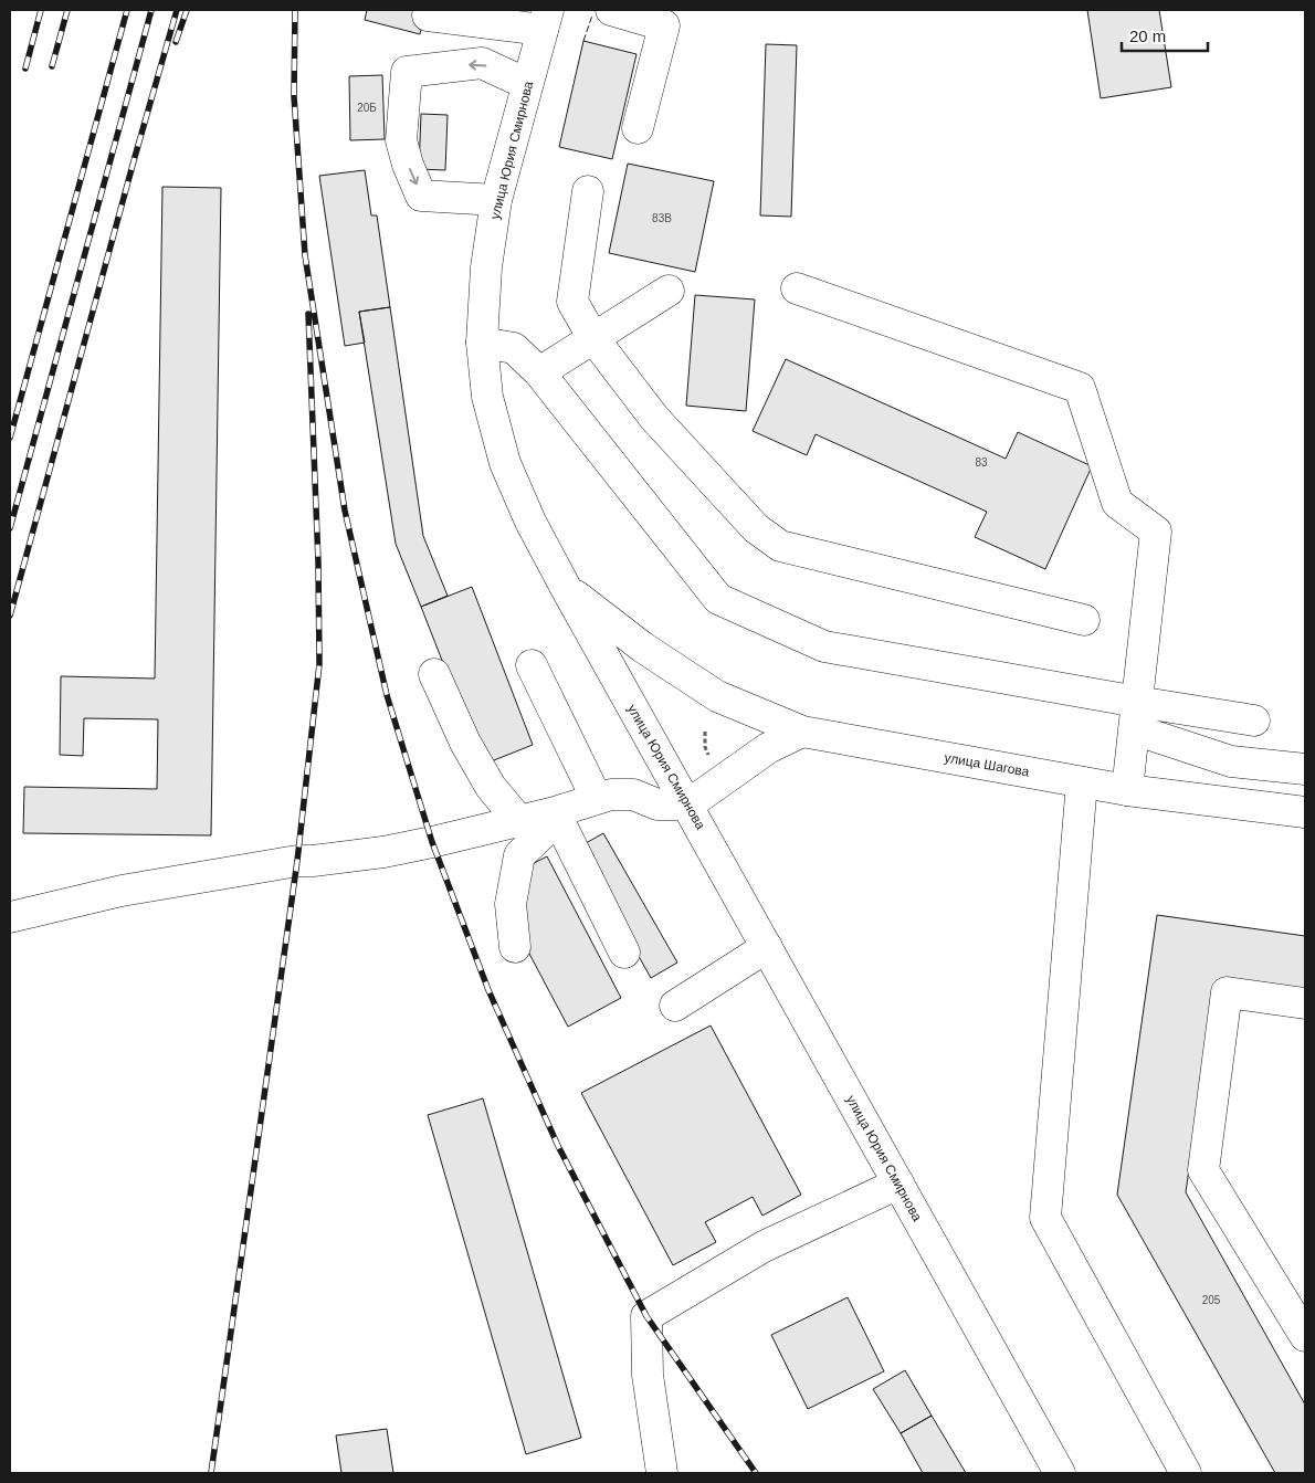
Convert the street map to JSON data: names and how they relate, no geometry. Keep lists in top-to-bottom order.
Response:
{
  "streets": {
    "main road": ["улица Юрия Смирнова", "улица Шагова"]
  },
  "crossings": [
    ["улица Юрия Смирнова", "улица Шагова"]
  ],
  "house_numbers": [
    "20Б",
    "83В",
    "83",
    "205"
  ],
  "scale_bar": "20 m"
}
